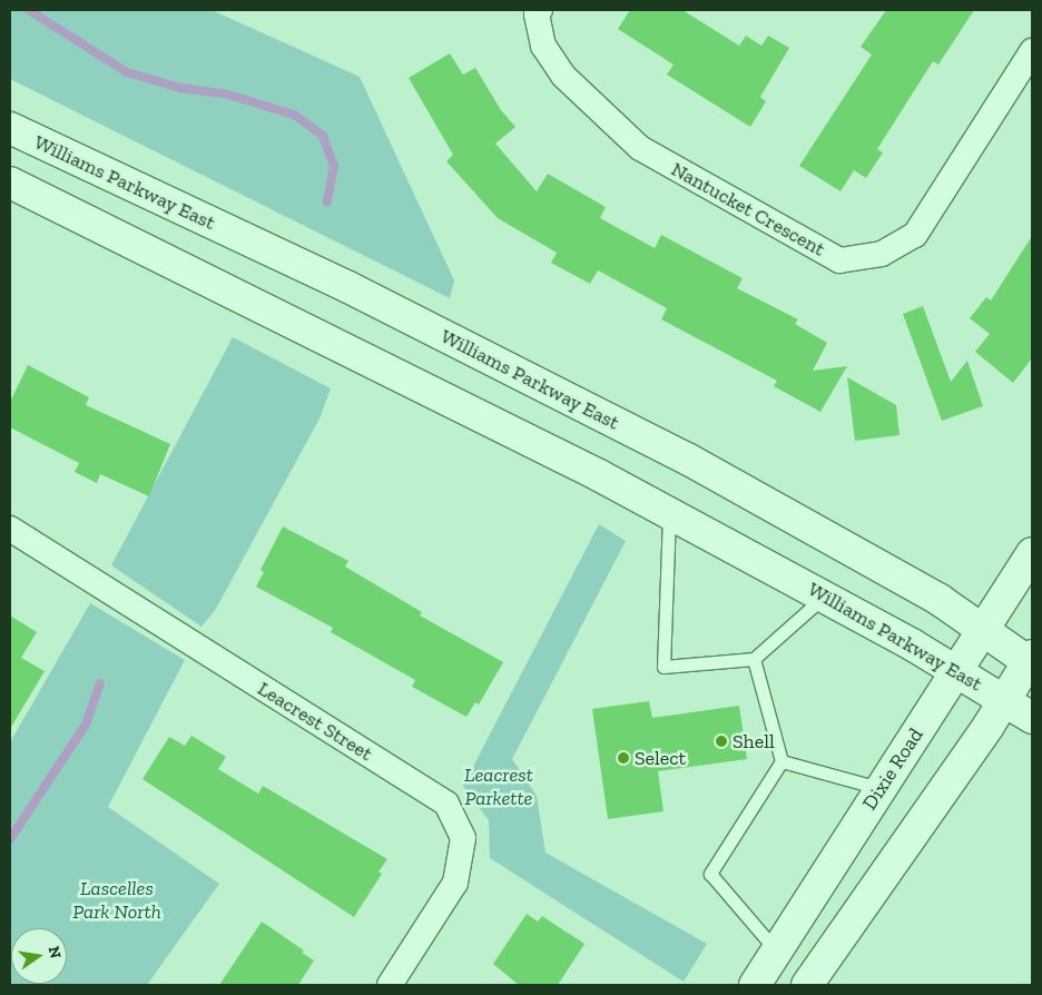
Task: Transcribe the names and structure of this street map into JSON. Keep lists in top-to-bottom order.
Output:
{
  "streets": {
    "main road": ["Williams Parkway East", "Dixie Road"],
    "street": ["Nantucket Crescent", "Leacrest Street"]
  },
  "crossings": [
    ["Williams Parkway East", "Dixie Road"]
  ],
  "parks": ["Leacrest Parkette", "Lascelles Park North"],
  "places": ["Shell", "Select"],
  "north": "right"
}
